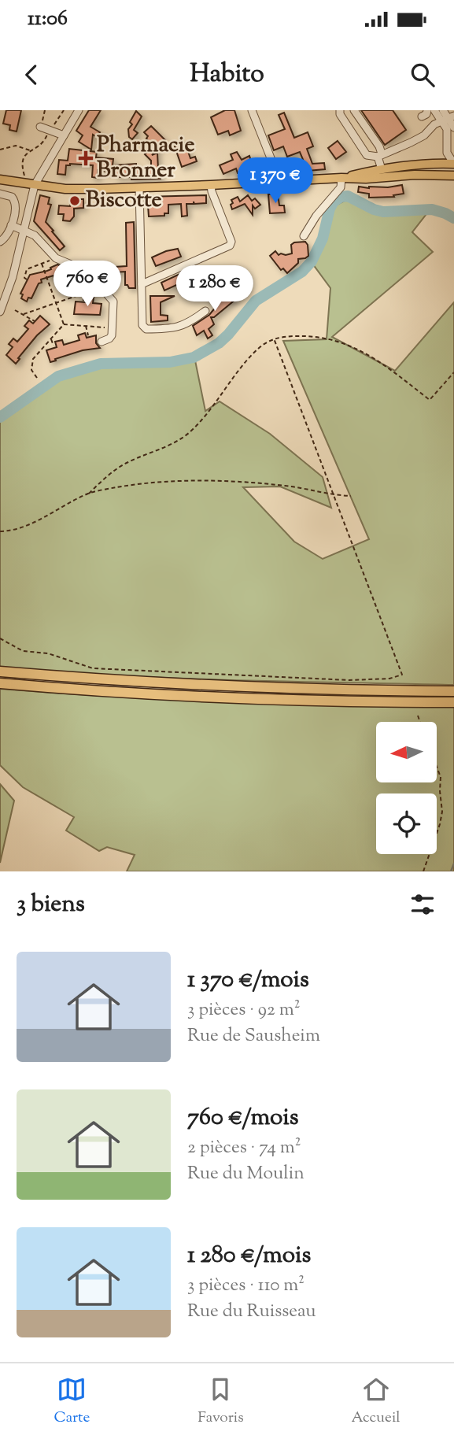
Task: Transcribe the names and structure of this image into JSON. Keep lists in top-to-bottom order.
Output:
{
  "places": {
    "health": ["Pharmacie Bronner"],
    "other": ["Biscotte"]
  },
  "north": "left",
  "page": {
    "status": "11:06",
    "header": "Habito",
    "price": ["1 370 €", "760 €", "1 280 €"],
    "heading": "3 biens",
    "list": [
      {
        "name": "1 370 €/mois",
        "note": "3 pièces · 92 m² · Rue de Sausheim"
      },
      {
        "name": "760 €/mois",
        "note": "2 pièces · 74 m² · Rue du Moulin"
      },
      {
        "name": "1 280 €/mois",
        "note": "3 pièces · 110 m² · Rue du Ruisseau"
      }
    ],
    "tabs": ["Carte", "Favoris", "Accueil"]
  }
}
